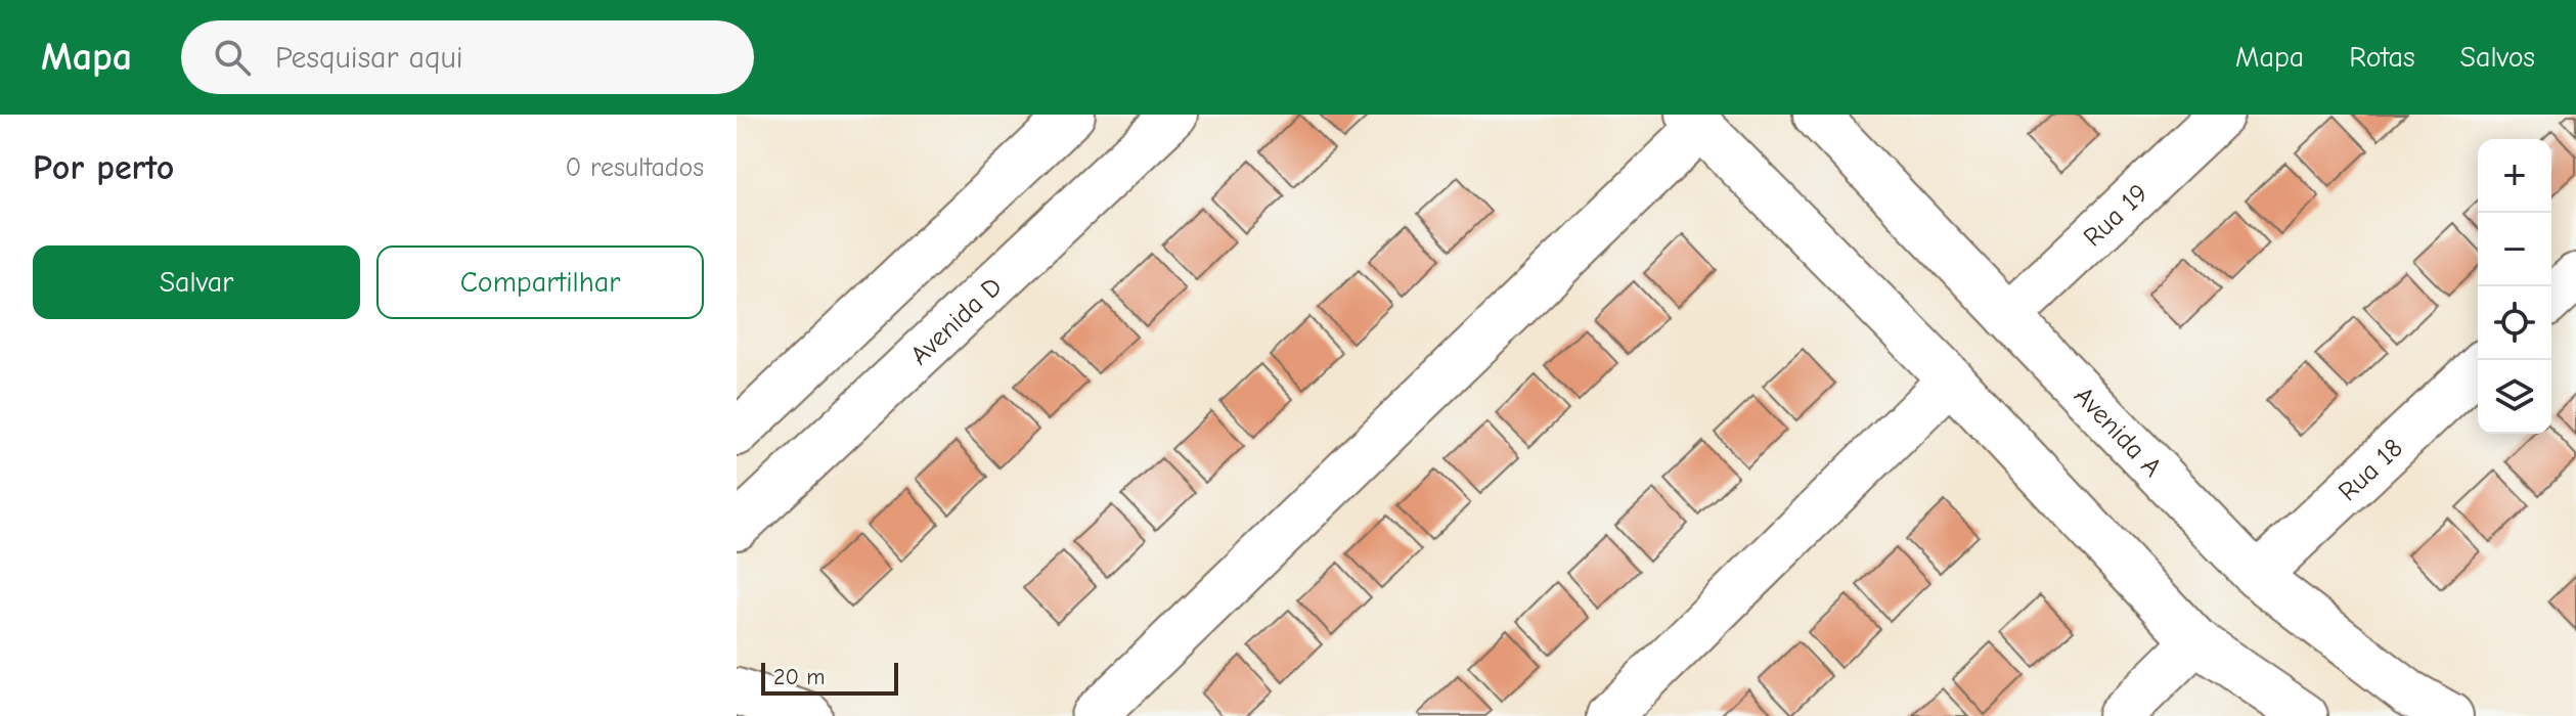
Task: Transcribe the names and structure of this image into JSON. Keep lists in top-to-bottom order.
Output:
{
  "streets": {
    "street": [
      "Rua 19",
      "Avenida D",
      "Avenida A",
      "Rua 18"
    ]
  },
  "crossings": [
    ["Rua 19", "Avenida A"],
    ["Avenida A", "Rua 18"]
  ],
  "scale_bar": "20 m",
  "page": {
    "header": "Mapa",
    "search": "Pesquisar aqui",
    "nav": ["Mapa", "Rotas", "Salvos"],
    "heading": ["Por perto", "0 resultados"],
    "map_buttons": ["+", "−"],
    "buttons": ["Salvar", "Compartilhar"],
    "scale": "20 m"
  }
}
